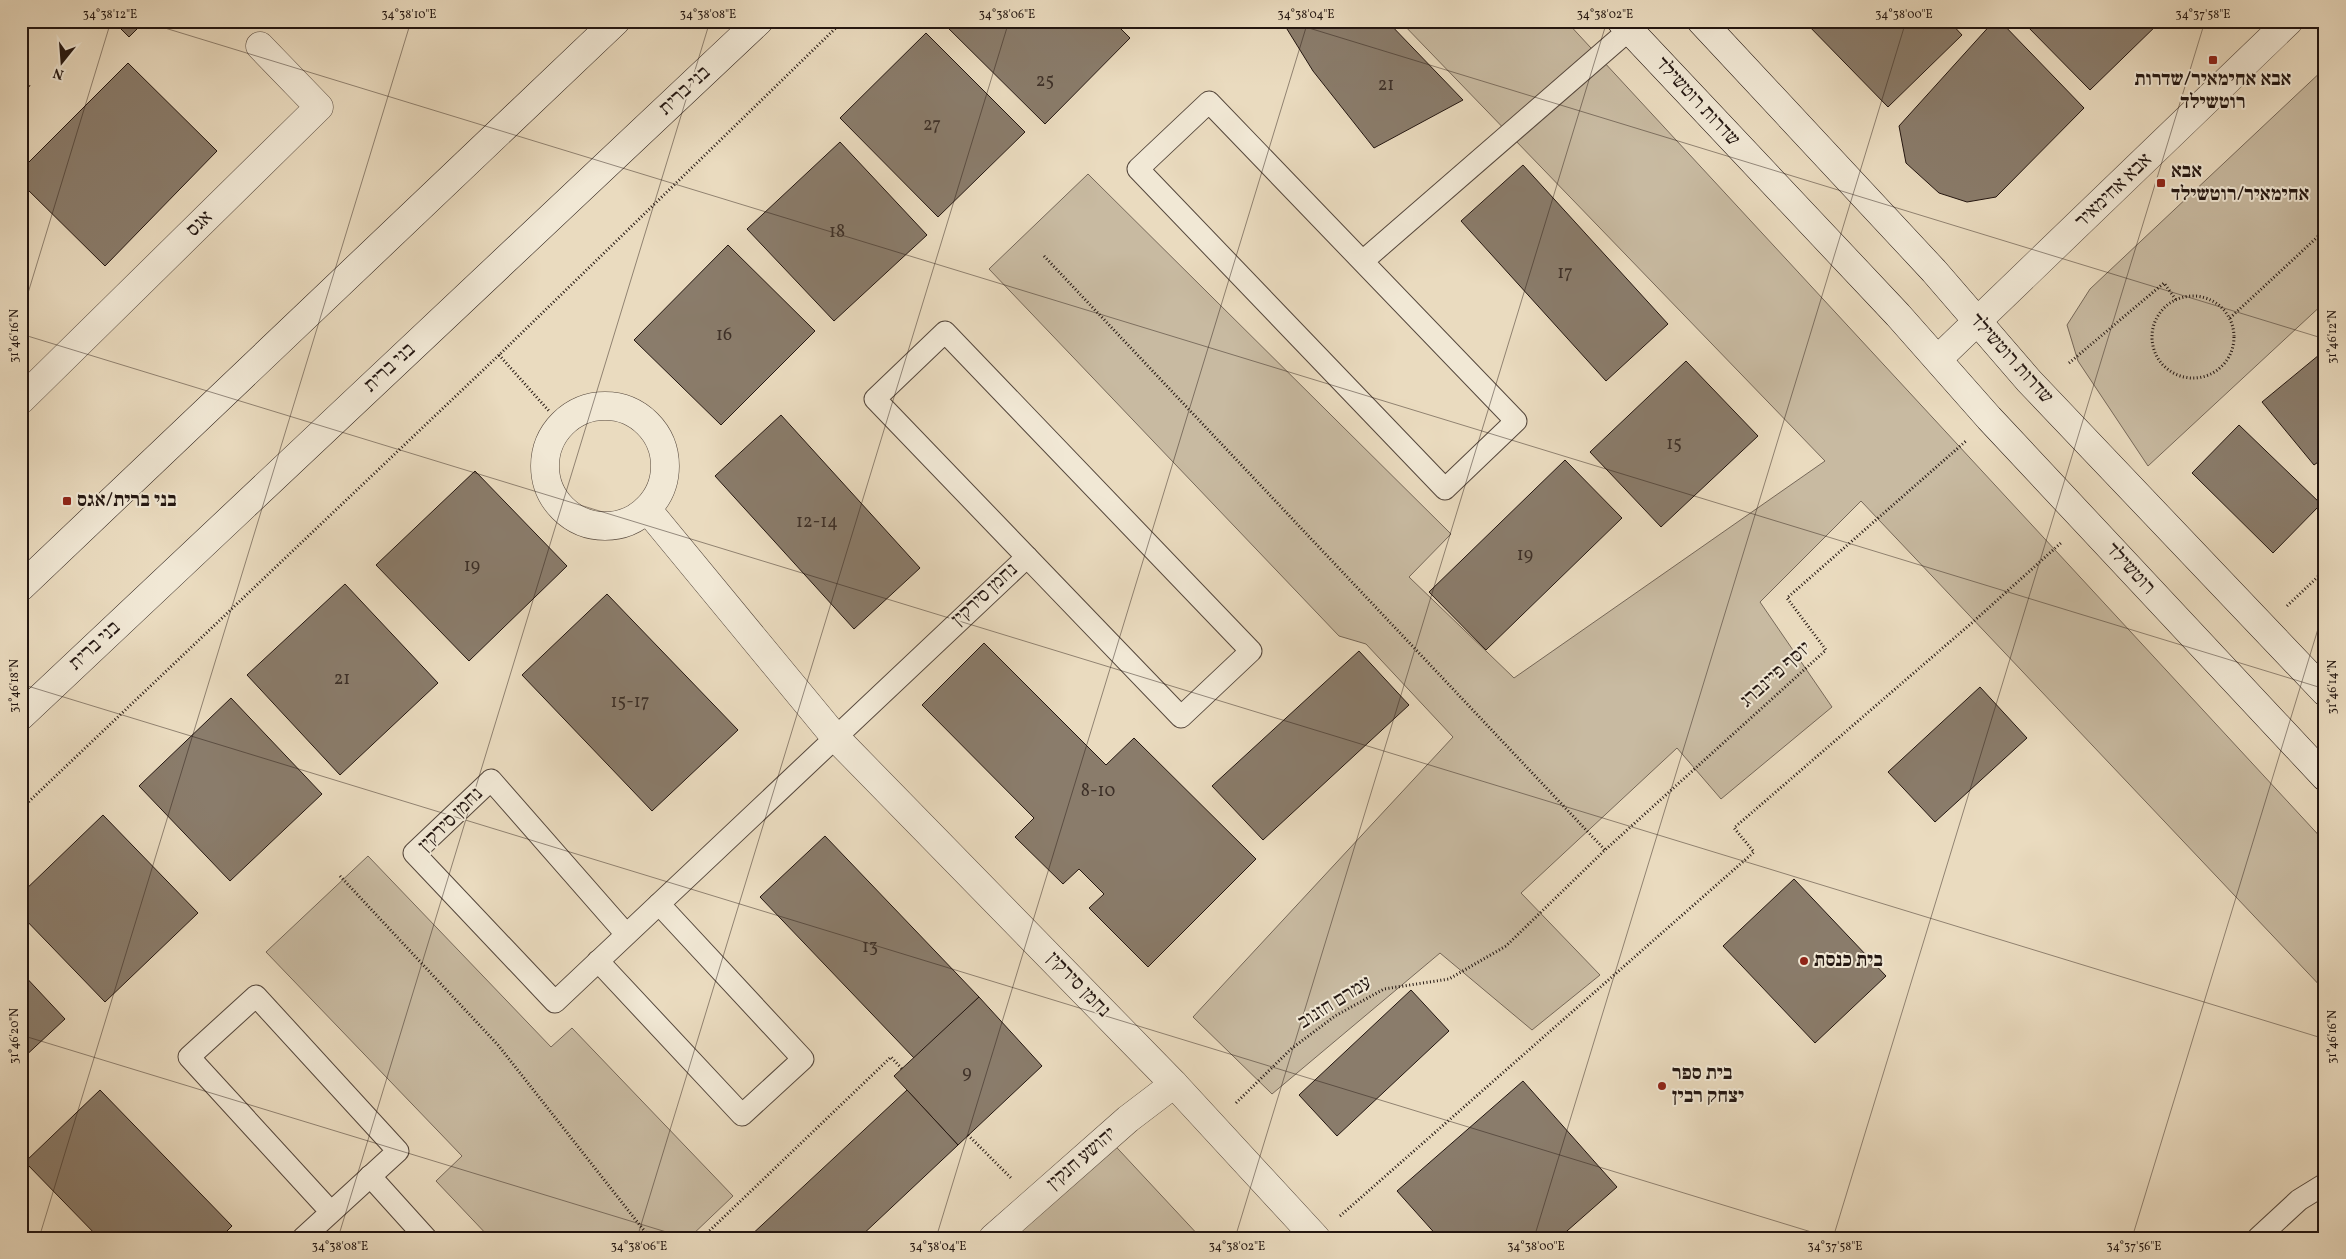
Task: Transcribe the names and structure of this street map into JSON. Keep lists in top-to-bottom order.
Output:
{
  "streets": {
    "street": [
      "בני ברית",
      "שדרות רוטשילד",
      "אבא אחימאיר",
      "אגס",
      "רוטשילד",
      "נחמן סירקין",
      "יהושע חנקין"
    ],
    "path": ["יוסף פיינברג", "עמרם חזנוב"]
  },
  "crossings": [
    ["שדרות רוטשילד", "אבא אחימאיר"],
    ["שדרות רוטשילד", "רוטשילד"],
    ["אבא אחימאיר", "רוטשילד"],
    ["נחמן סירקין", "יהושע חנקין"],
    ["יוסף פיינברג", "עמרם חזנוב"]
  ],
  "places": {
    "transit": ["אבא אחימאיר/שדרות רוטשילד", "אבא אחימאיר/רוטשילד", "בני ברית/אגס"],
    "other": ["בית כנסת", "בית ספר יצחק רבין"]
  },
  "house_numbers": [
    "25",
    "21",
    "27",
    "18",
    "17",
    "16",
    "15",
    "12-14",
    "19",
    "19",
    "21",
    "15-17",
    "8-10",
    "13",
    "9"
  ],
  "north": "bottom",
  "coordinates": [
    "34°38'12\"E",
    "34°38'10\"E",
    "34°38'08\"E",
    "34°38'06\"E",
    "34°38'04\"E",
    "34°38'02\"E",
    "34°38'00\"E",
    "34°37'58\"E",
    "31°46'16\"N",
    "31°46'12\"N",
    "31°46'18\"N",
    "31°46'14\"N",
    "31°46'20\"N",
    "34°37'56\"E"
  ]
}
